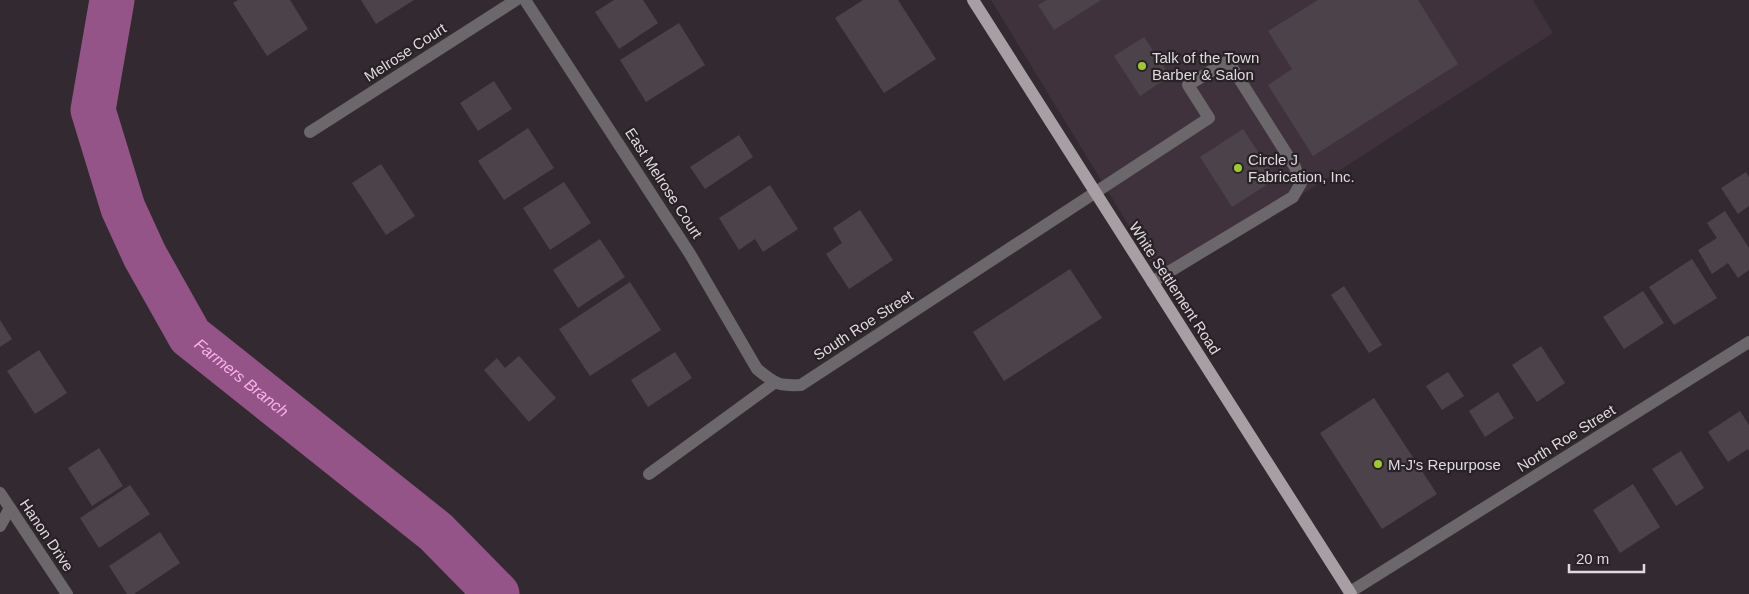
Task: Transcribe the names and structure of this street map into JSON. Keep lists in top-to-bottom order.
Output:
{
  "streets": {
    "main road": ["White Settlement Road"],
    "street": [
      "Melrose Court",
      "East Melrose Court",
      "South Roe Street",
      "North Roe Street",
      "Hanon Drive"
    ]
  },
  "crossings": [
    ["East Melrose Court", "South Roe Street"],
    ["White Settlement Road", "South Roe Street"],
    ["White Settlement Road", "North Roe Street"]
  ],
  "water": ["Farmers Branch"],
  "places": ["Talk of the Town Barber & Salon", "Circle J Fabrication, Inc.", "M-J's Repurpose"],
  "scale_bar": "20 m"
}
